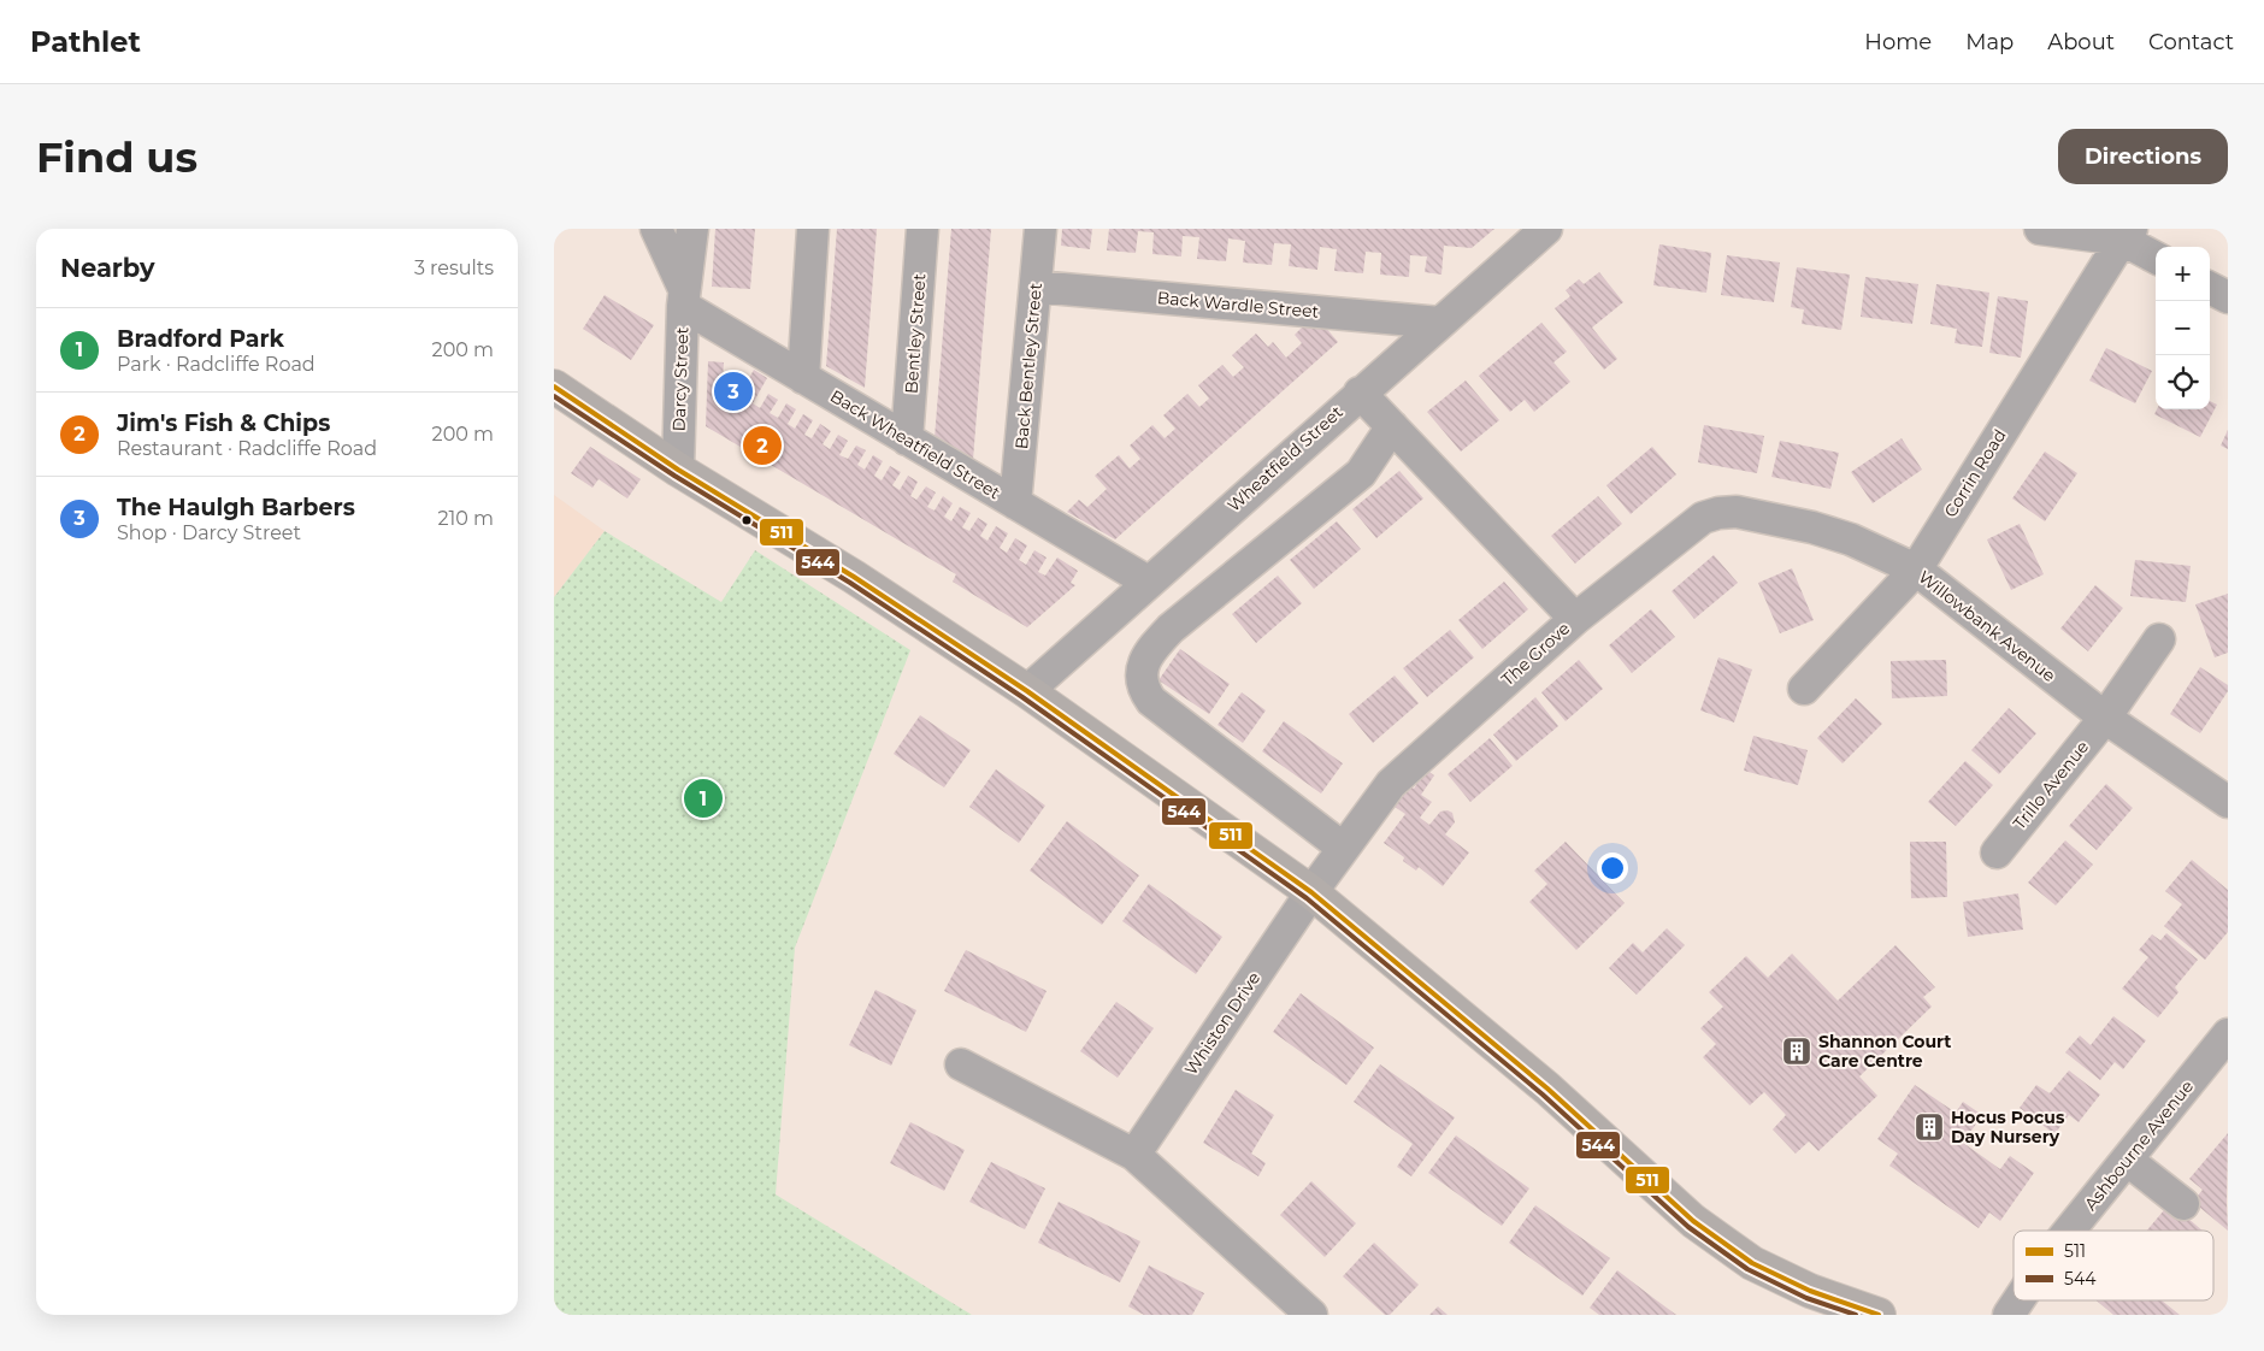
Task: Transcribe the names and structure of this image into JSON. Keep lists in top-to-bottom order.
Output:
{
  "streets": {
    "street": [
      "Back Wardle Street",
      "Bentley Street",
      "Back Bentley Street",
      "Darcy Street",
      "Back Wheatfield Street",
      "Wheatfield Street",
      "Corrin Road",
      "Willowbank Avenue",
      "The Grove",
      "Trillo Avenue",
      "Whiston Drive",
      "Ashbourne Avenue"
    ]
  },
  "crossings": [
    ["Back Wardle Street", "Back Bentley Street"],
    ["Back Wardle Street", "Wheatfield Street"],
    ["Bentley Street", "Back Wheatfield Street"],
    ["Back Bentley Street", "Back Wheatfield Street"],
    ["Darcy Street", "Back Wheatfield Street"],
    ["Back Wheatfield Street", "Wheatfield Street"],
    ["Wheatfield Street", "The Grove"],
    ["Corrin Road", "Willowbank Avenue"],
    ["Willowbank Avenue", "The Grove"],
    ["Willowbank Avenue", "Trillo Avenue"],
    ["The Grove", "Whiston Drive"]
  ],
  "places": {
    "building": ["Shannon Court Care Centre", "Hocus Pocus Day Nursery"]
  },
  "lines": ["transit line 511", "transit line 544"],
  "legend": ["511", "544"],
  "page": {
    "header": "Pathlet",
    "nav": [
      "Home",
      "Map",
      "About",
      "Contact"
    ],
    "buttons": "Directions",
    "title": "Find us",
    "heading": ["Nearby", "3 results"],
    "map_buttons": ["+", "−"],
    "list": [
      {
        "mark": "1",
        "name": "Bradford Park",
        "note": "Park · Radcliffe Road",
        "value": "200 m"
      },
      {
        "mark": "2",
        "name": "Jim's Fish & Chips",
        "note": "Restaurant · Radcliffe Road",
        "value": "200 m"
      },
      {
        "mark": "3",
        "name": "The Haulgh Barbers",
        "note": "Shop · Darcy Street",
        "value": "210 m"
      }
    ],
    "pins": ["3", "2", "1"]
  }
}
